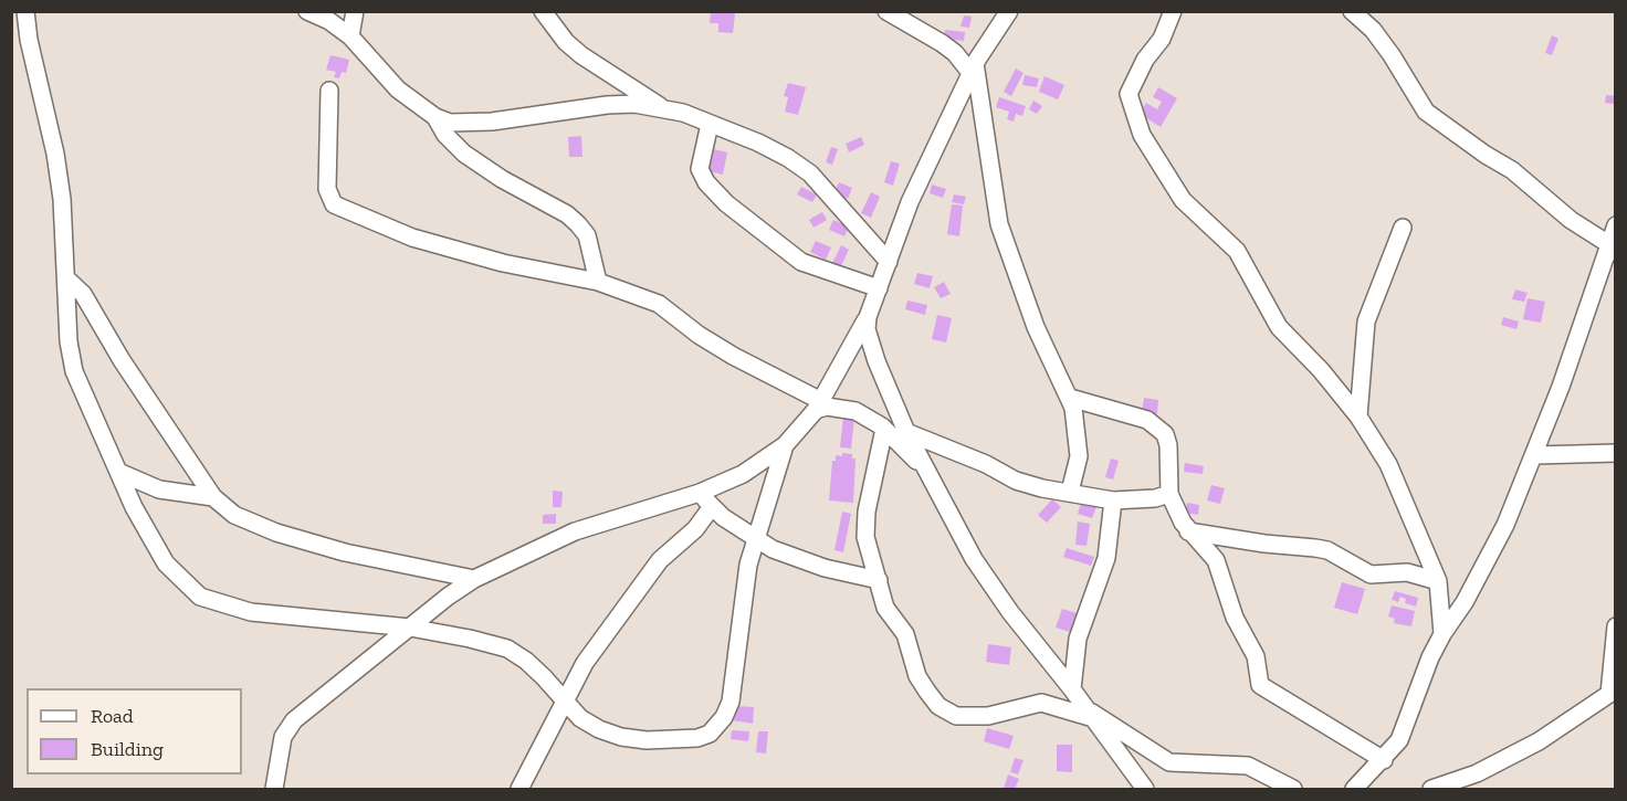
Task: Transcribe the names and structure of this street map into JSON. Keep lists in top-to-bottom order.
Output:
{
  "legend": ["Road", "Building"]
}
